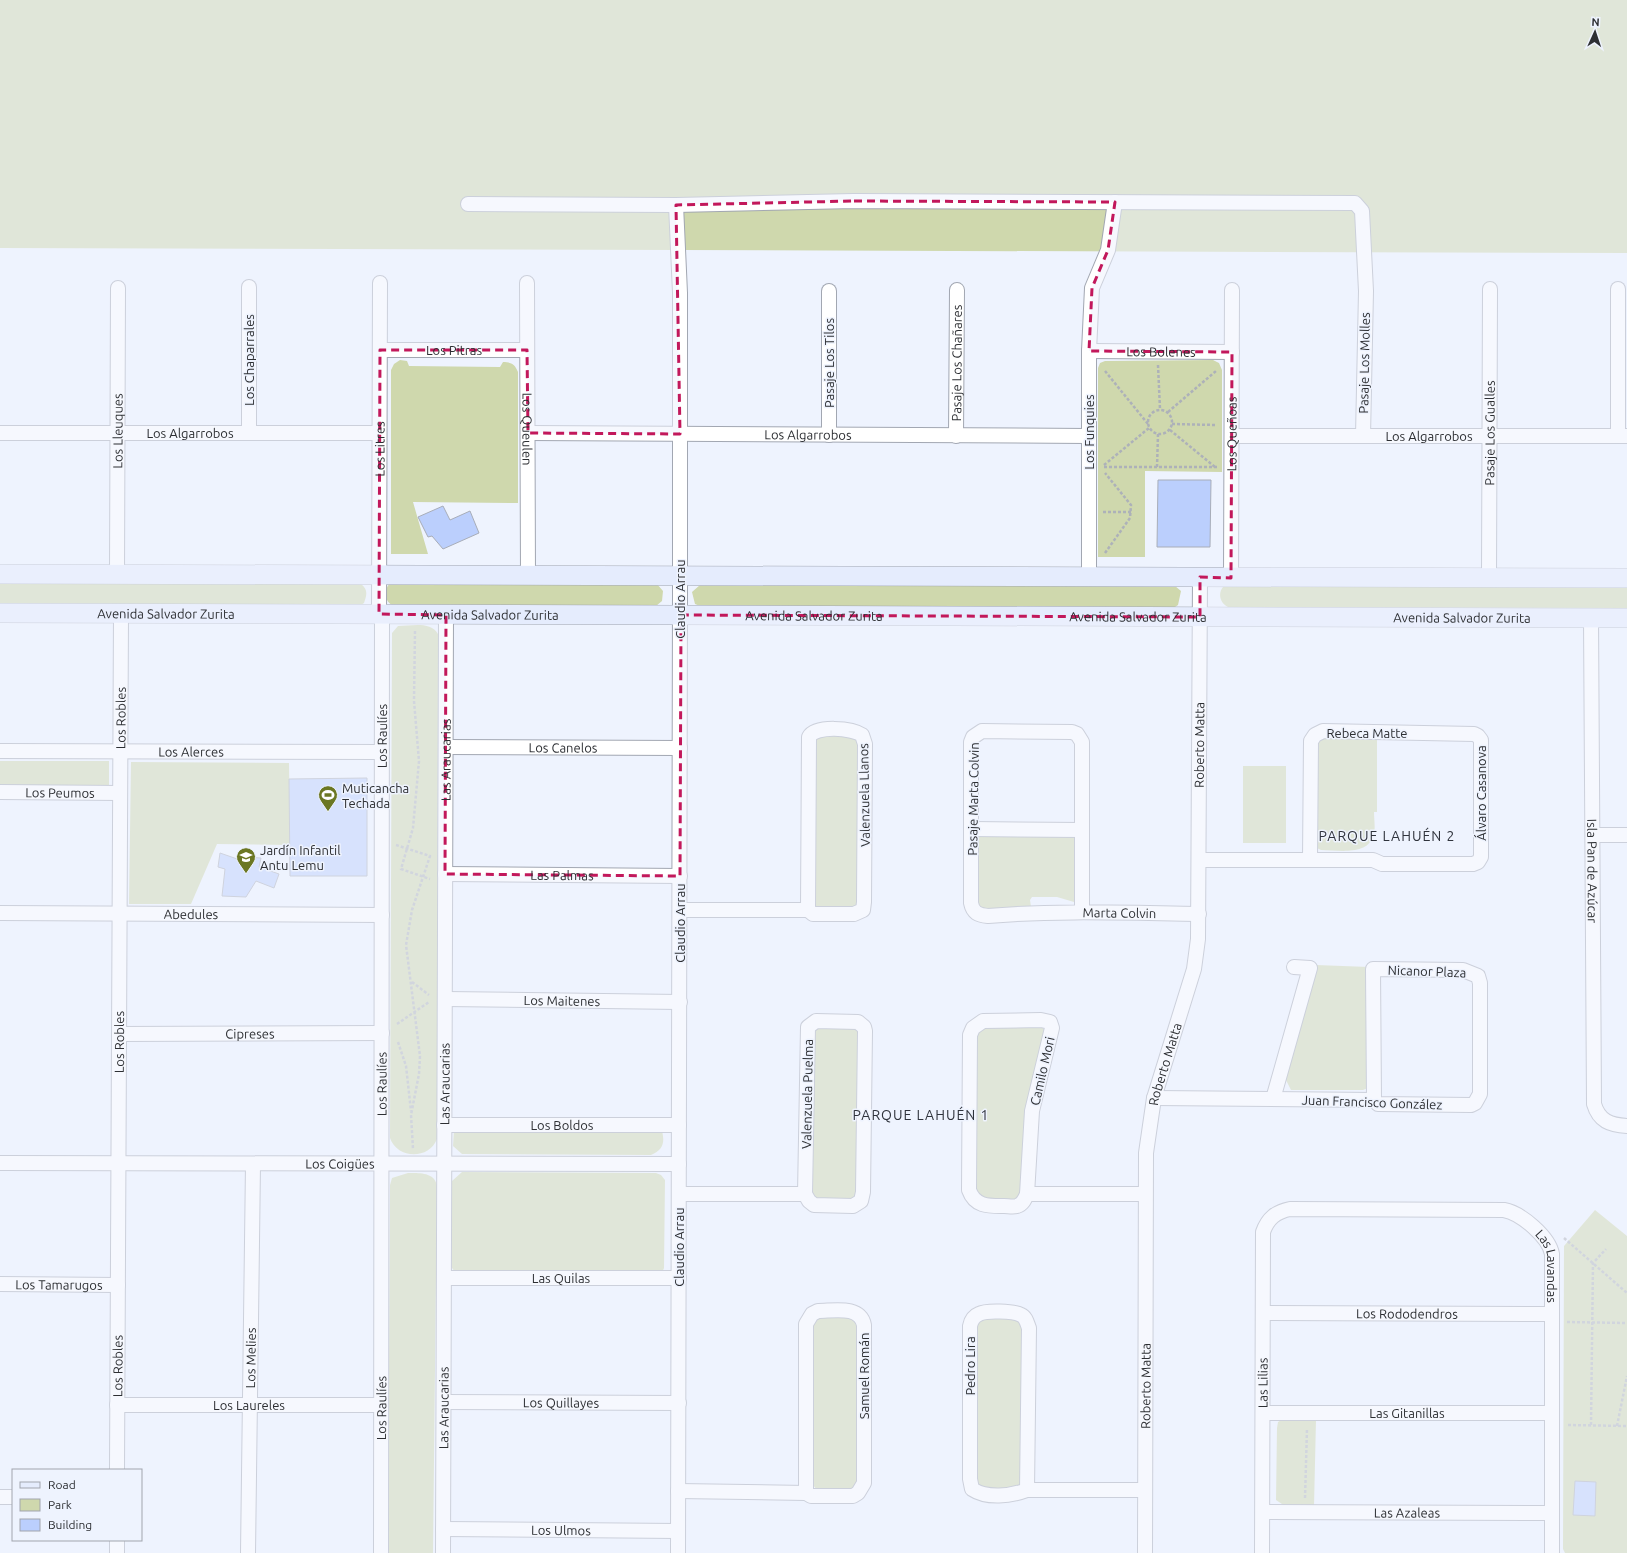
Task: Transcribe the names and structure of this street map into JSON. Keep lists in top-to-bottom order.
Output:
{
  "streets": {
    "main road": ["Avenida Salvador Zurita"],
    "street": [
      "Los Pitras",
      "Los Bolenes",
      "Los Chaparrales",
      "Pasaje Los Tilos",
      "Pasaje Los Chañares",
      "Pasaje Los Molles",
      "Los Queulen",
      "Los Lleuques",
      "Los Funquies",
      "Los Algarrobos",
      "Pasaje Los Gualles",
      "Los Queñoas",
      "Los Litres",
      "Claudio Arrau",
      "Los Robles",
      "Rebeca Matte",
      "Los Raulíes",
      "Roberto Matta",
      "Los Canelos",
      "Los Alerces",
      "Las Araucarias",
      "Los Peumos",
      "Álvaro Casanova",
      "Valenzuela Llanos",
      "Pasaje Marta Colvin",
      "Isla Pan de Azúcar",
      "Las Palmas",
      "Marta Colvin",
      "Abedules",
      "Nicanor Plaza",
      "Los Maitenes",
      "Cipreses",
      "Camilo Mori",
      "Valenzuela Puelma",
      "Juan Francisco González",
      "Los Boldos",
      "Los Coigües",
      "Las Lavandas",
      "Las Quilas",
      "Los Tamarugos",
      "Los Rododendros",
      "Los Melies",
      "Pedro Lira",
      "Samuel Román",
      "Las Lilias",
      "Los Quillayes",
      "Los Laureles",
      "Las Gitanillas",
      "Las Azaleas",
      "Los Ulmos"
    ]
  },
  "crossings": [
    ["Los Pitras", "Los Queulen"],
    ["Los Pitras", "Los Litres"],
    ["Los Bolenes", "Los Funquies"],
    ["Los Bolenes", "Los Queñoas"],
    ["Los Chaparrales", "Los Algarrobos"],
    ["Pasaje Los Tilos", "Los Algarrobos"],
    ["Pasaje Los Chañares", "Los Algarrobos"],
    ["Pasaje Los Molles", "Los Funquies"],
    ["Pasaje Los Molles", "Los Algarrobos"],
    ["Pasaje Los Molles", "Claudio Arrau"],
    ["Los Queulen", "Los Algarrobos"],
    ["Los Lleuques", "Los Algarrobos"],
    ["Los Funquies", "Los Algarrobos"],
    ["Los Algarrobos", "Pasaje Los Gualles"],
    ["Los Algarrobos", "Los Queñoas"],
    ["Los Algarrobos", "Los Litres"],
    ["Los Algarrobos", "Claudio Arrau"],
    ["Los Litres", "Avenida Salvador Zurita"],
    ["Los Litres", "Los Raulíes"],
    ["Claudio Arrau", "Avenida Salvador Zurita"],
    ["Claudio Arrau", "Los Canelos"],
    ["Claudio Arrau", "Valenzuela Llanos"],
    ["Claudio Arrau", "Las Palmas"],
    ["Claudio Arrau", "Los Maitenes"],
    ["Claudio Arrau", "Los Boldos"],
    ["Claudio Arrau", "Los Coigües"],
    ["Claudio Arrau", "Las Quilas"],
    ["Claudio Arrau", "Samuel Román"],
    ["Claudio Arrau", "Los Quillayes"],
    ["Claudio Arrau", "Los Ulmos"],
    ["Avenida Salvador Zurita", "Los Robles"],
    ["Avenida Salvador Zurita", "Los Raulíes"],
    ["Avenida Salvador Zurita", "Roberto Matta"],
    ["Avenida Salvador Zurita", "Las Araucarias"],
    ["Avenida Salvador Zurita", "Isla Pan de Azúcar"],
    ["Los Robles", "Los Alerces"],
    ["Los Robles", "Los Peumos"],
    ["Los Robles", "Abedules"],
    ["Los Robles", "Cipreses"],
    ["Los Robles", "Los Coigües"],
    ["Los Robles", "Los Tamarugos"],
    ["Los Robles", "Los Laureles"],
    ["Rebeca Matte", "Álvaro Casanova"],
    ["Los Raulíes", "Los Alerces"],
    ["Los Raulíes", "Abedules"],
    ["Los Raulíes", "Cipreses"],
    ["Los Raulíes", "Los Coigües"],
    ["Los Raulíes", "Los Laureles"],
    ["Roberto Matta", "Marta Colvin"],
    ["Roberto Matta", "Juan Francisco González"],
    ["Roberto Matta", "Pedro Lira"],
    ["Los Canelos", "Las Araucarias"],
    ["Las Araucarias", "Las Palmas"],
    ["Las Araucarias", "Los Maitenes"],
    ["Las Araucarias", "Los Boldos"],
    ["Las Araucarias", "Los Coigües"],
    ["Las Araucarias", "Las Quilas"],
    ["Las Araucarias", "Los Quillayes"],
    ["Las Araucarias", "Los Ulmos"],
    ["Pasaje Marta Colvin", "Marta Colvin"],
    ["Nicanor Plaza", "Juan Francisco González"],
    ["Los Coigües", "Los Melies"],
    ["Las Lavandas", "Los Rododendros"],
    ["Las Lavandas", "Las Lilias"],
    ["Las Lavandas", "Las Gitanillas"],
    ["Las Lavandas", "Las Azaleas"],
    ["Los Rododendros", "Las Lilias"],
    ["Los Melies", "Los Laureles"],
    ["Las Lilias", "Las Gitanillas"],
    ["Las Lilias", "Las Azaleas"]
  ],
  "districts": ["PARQUE LAHUÉN 2", "PARQUE LAHUÉN 1"],
  "places": {
    "sports": ["Muticancha Techada"],
    "school or university": ["Jardín Infantil Antu Lemu"]
  },
  "legend": ["Road", "Park", "Building"],
  "north": "top"
}
